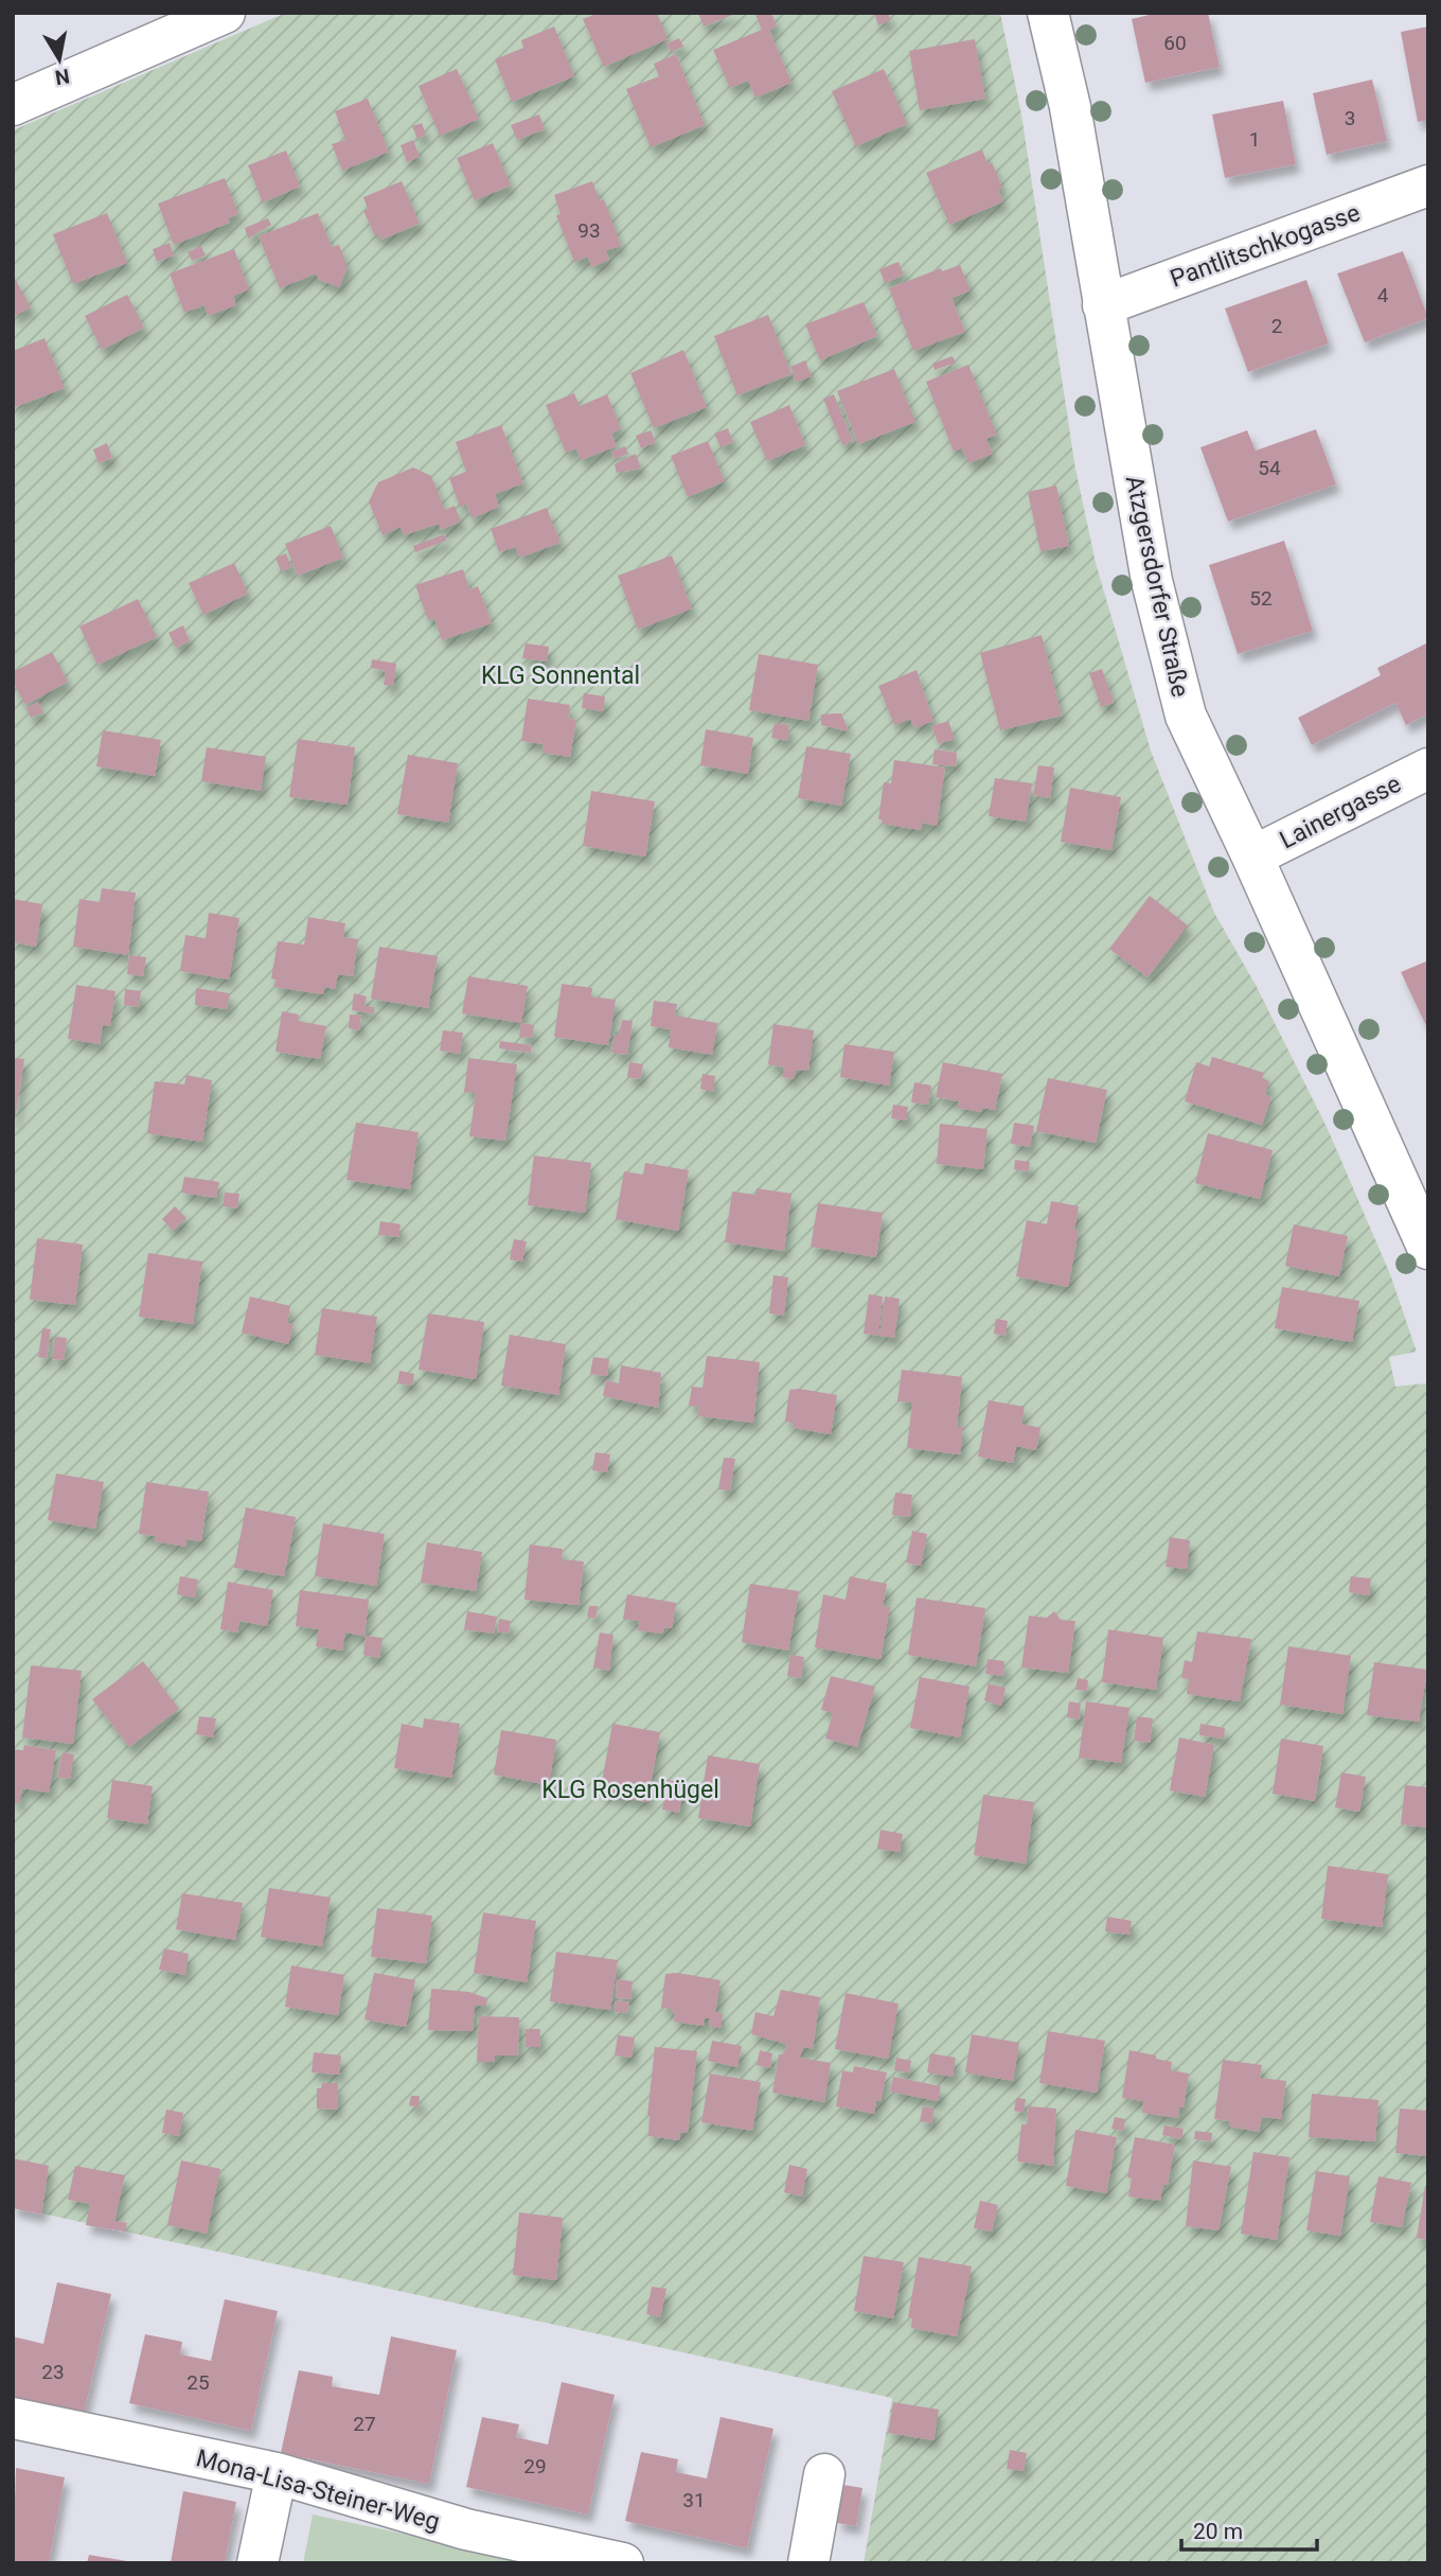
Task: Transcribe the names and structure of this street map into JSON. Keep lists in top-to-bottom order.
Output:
{
  "streets": {
    "street": [
      "Pantlitschkogasse",
      "Atzgersdorfer Straße",
      "Lainergasse",
      "Mona-Lisa-Steiner-Weg"
    ]
  },
  "crossings": [
    ["Pantlitschkogasse", "Atzgersdorfer Straße"],
    ["Atzgersdorfer Straße", "Lainergasse"]
  ],
  "parks": ["KLG Sonnental", "KLG Rosenhügel"],
  "house_numbers": [
    "60",
    "3",
    "1",
    "93",
    "4",
    "2",
    "54",
    "52",
    "23",
    "25",
    "27",
    "29",
    "31"
  ],
  "scale_bar": "20 m",
  "north": "bottom"
}
